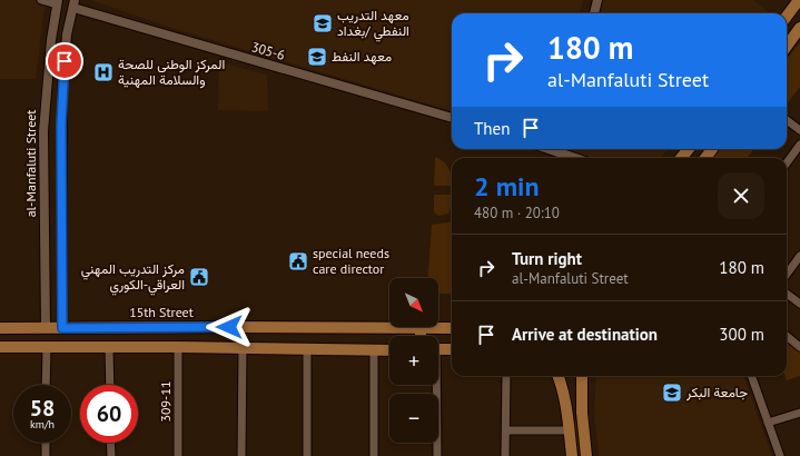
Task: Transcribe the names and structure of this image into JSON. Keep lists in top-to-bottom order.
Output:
{
  "streets": {
    "main road": ["15th Street"],
    "street": ["305-6", "al-Manfaluti Street", "309-11"]
  },
  "crossings": [
    ["al-Manfaluti Street", "15th Street"]
  ],
  "places": {
    "school or university": ["معهد التدريب النفطي /بغداد", "معهد النفط", "جامعة البكر"],
    "hospital": ["المركز الوطني للصحة والسلامة المهنية"],
    "public building": ["special needs care director", "مركز التدريب المهني العراقي-الكوري"]
  },
  "north": "bottom right",
  "page": {
    "turn": ["180 m", "al-Manfaluti Street"],
    "then": "Then",
    "heading": ["2 min", "480 m · 20:10"],
    "list": [
      {
        "name": "Turn right",
        "note": "al-Manfaluti Street",
        "value": "180 m"
      },
      {
        "name": "Arrive at destination",
        "value": "300 m"
      }
    ],
    "map_buttons": ["+", "−"],
    "speed": "58 km/h",
    "limit": "60"
  }
}
